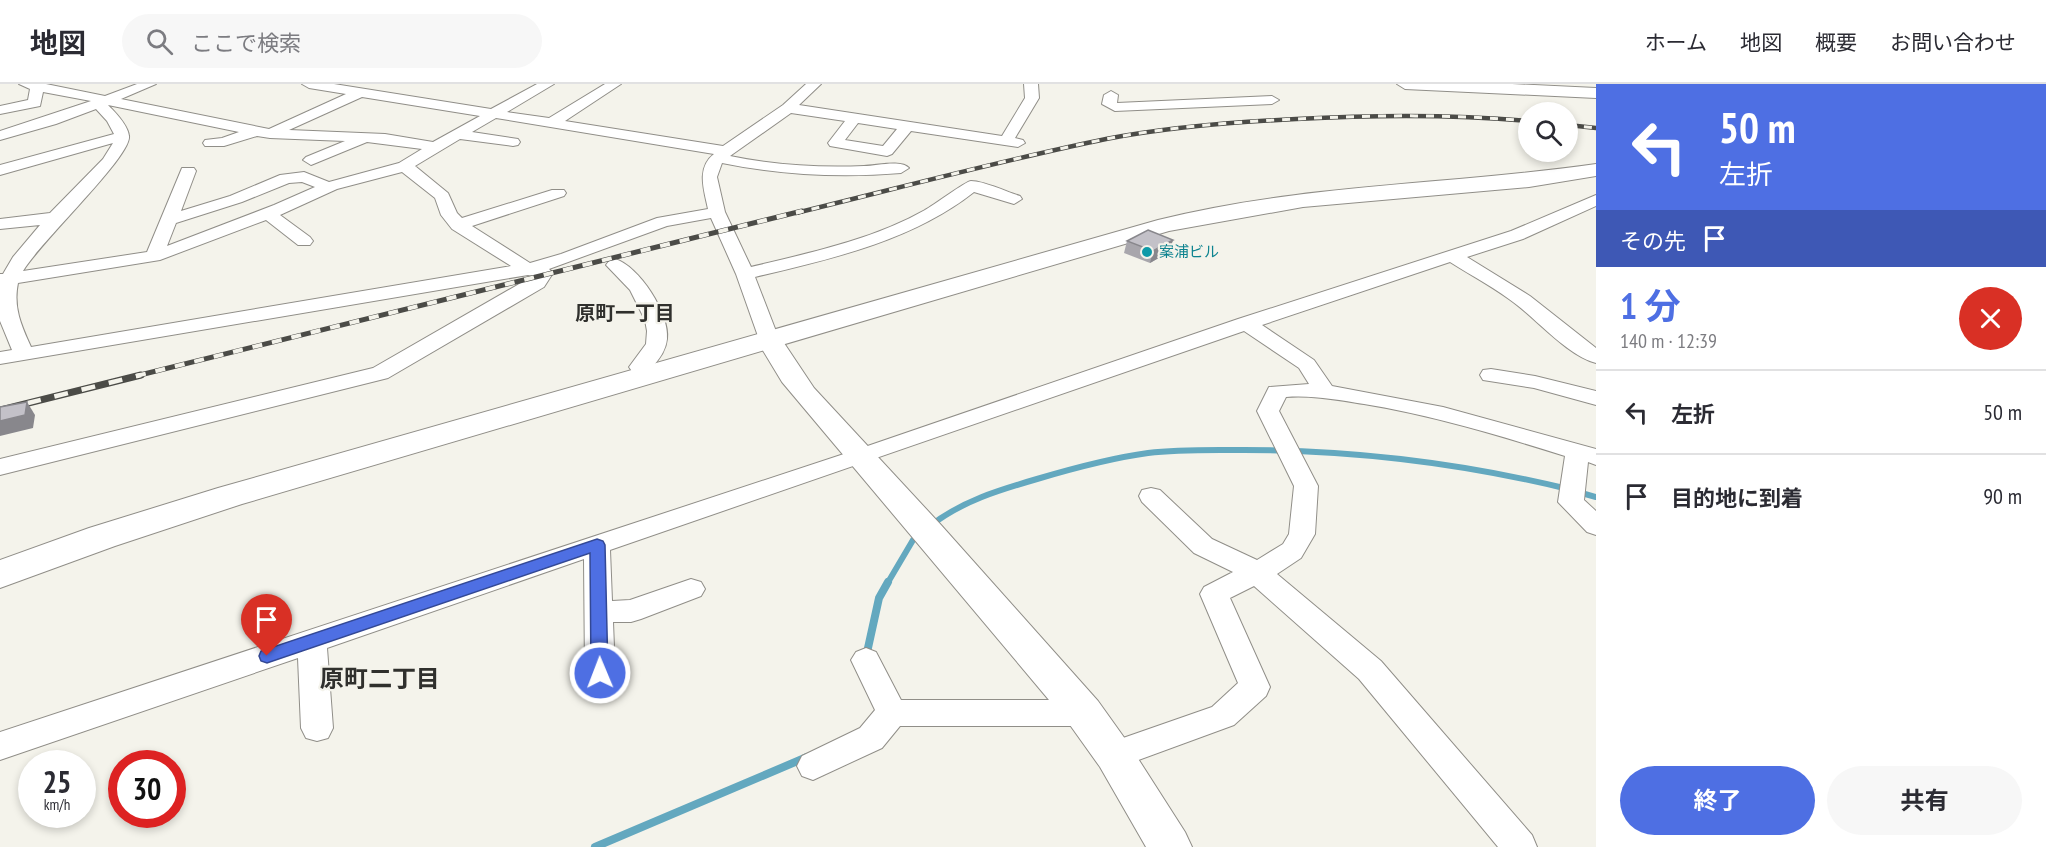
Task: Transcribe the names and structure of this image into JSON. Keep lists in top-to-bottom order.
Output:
{
  "districts": ["原町一丁目", "原町二丁目"],
  "places": ["案浦ビル"],
  "page": {
    "header": "地図",
    "search": "ここで検索",
    "nav": [
      "ホーム",
      "地図",
      "概要",
      "お問い合わせ"
    ],
    "turn": ["50 m", "左折"],
    "then": "その先",
    "heading": ["1 分", "140 m · 12:39"],
    "list": [
      {
        "name": "左折",
        "value": "50 m"
      },
      {
        "name": "目的地に到着",
        "value": "90 m"
      }
    ],
    "speed": "25 km/h",
    "limit": "30",
    "buttons": ["終了", "共有"]
  }
}
